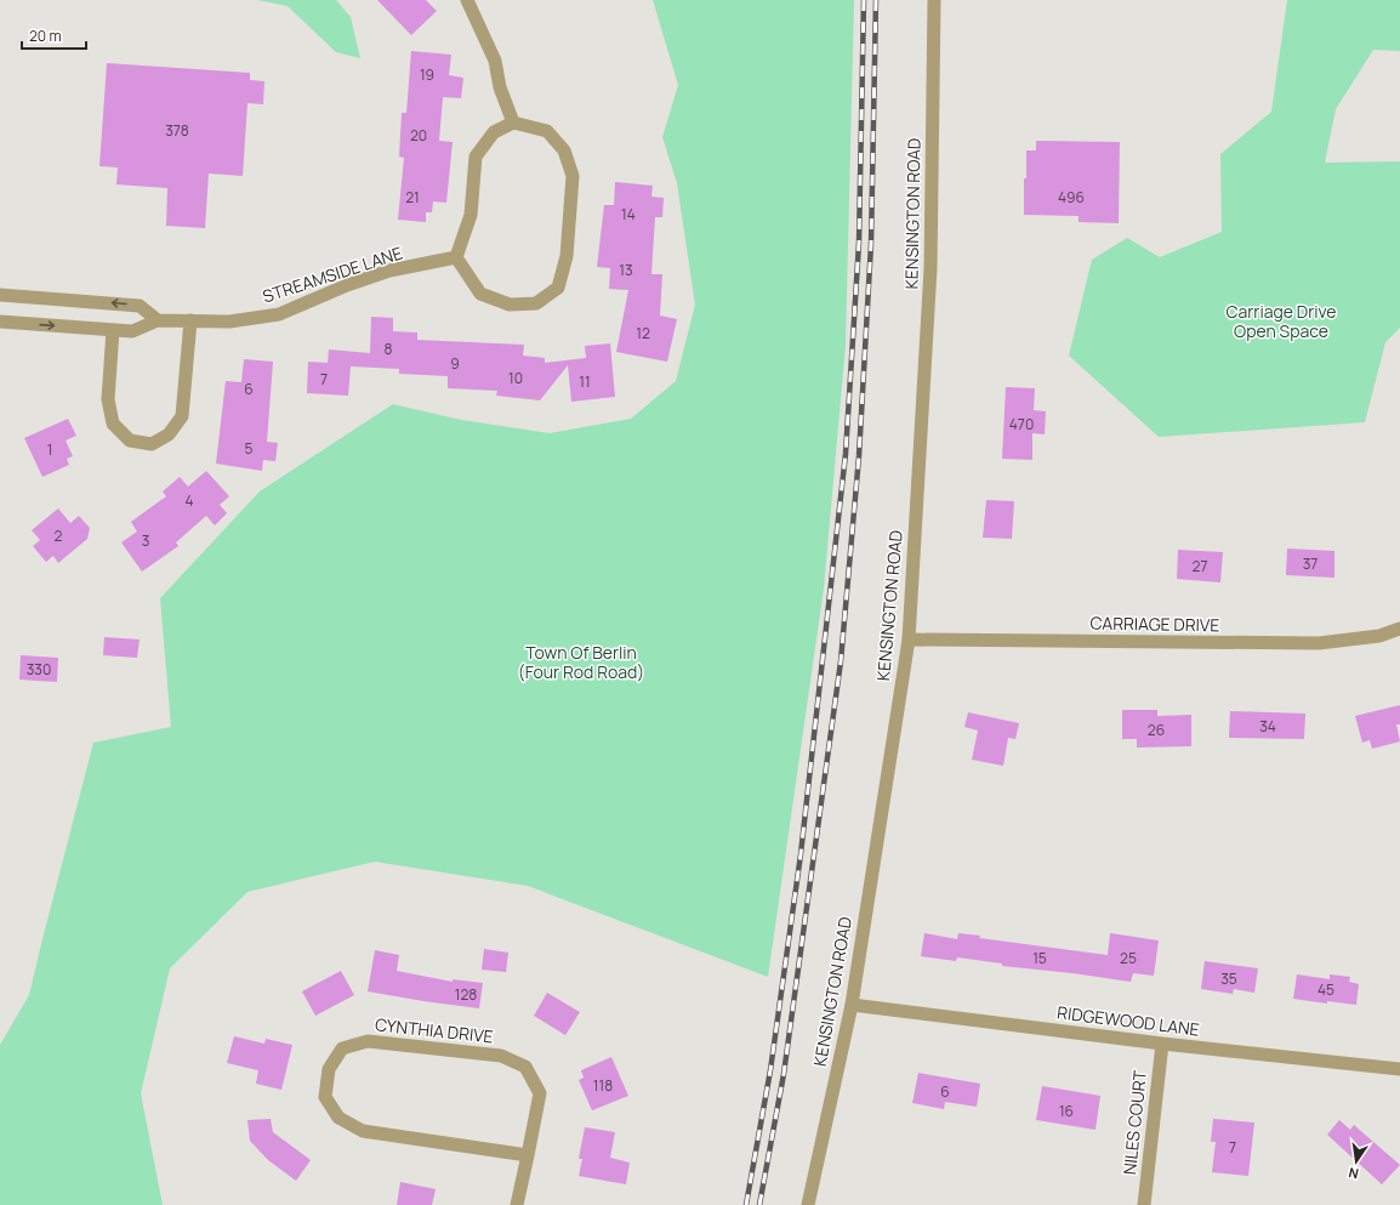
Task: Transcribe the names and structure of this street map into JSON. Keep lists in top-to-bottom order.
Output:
{
  "streets": {
    "street": [
      "KENSINGTON ROAD",
      "STREAMSIDE LANE",
      "CARRIAGE DRIVE",
      "RIDGEWOOD LANE",
      "CYNTHIA DRIVE",
      "NILES COURT"
    ]
  },
  "crossings": [
    ["KENSINGTON ROAD", "CARRIAGE DRIVE"],
    ["KENSINGTON ROAD", "RIDGEWOOD LANE"],
    ["RIDGEWOOD LANE", "NILES COURT"]
  ],
  "parks": ["Carriage Drive Open Space", "Town Of Berlin (Four Rod Road)"],
  "house_numbers": [
    "19",
    "378",
    "20",
    "21",
    "496",
    "14",
    "13",
    "12",
    "8",
    "9",
    "10",
    "7",
    "11",
    "6",
    "470",
    "5",
    "1",
    "4",
    "2",
    "3",
    "37",
    "27",
    "330",
    "34",
    "26",
    "15",
    "25",
    "35",
    "45",
    "128",
    "118",
    "6",
    "16",
    "7"
  ],
  "scale_bar": "20 m",
  "north": "bottom"
}
